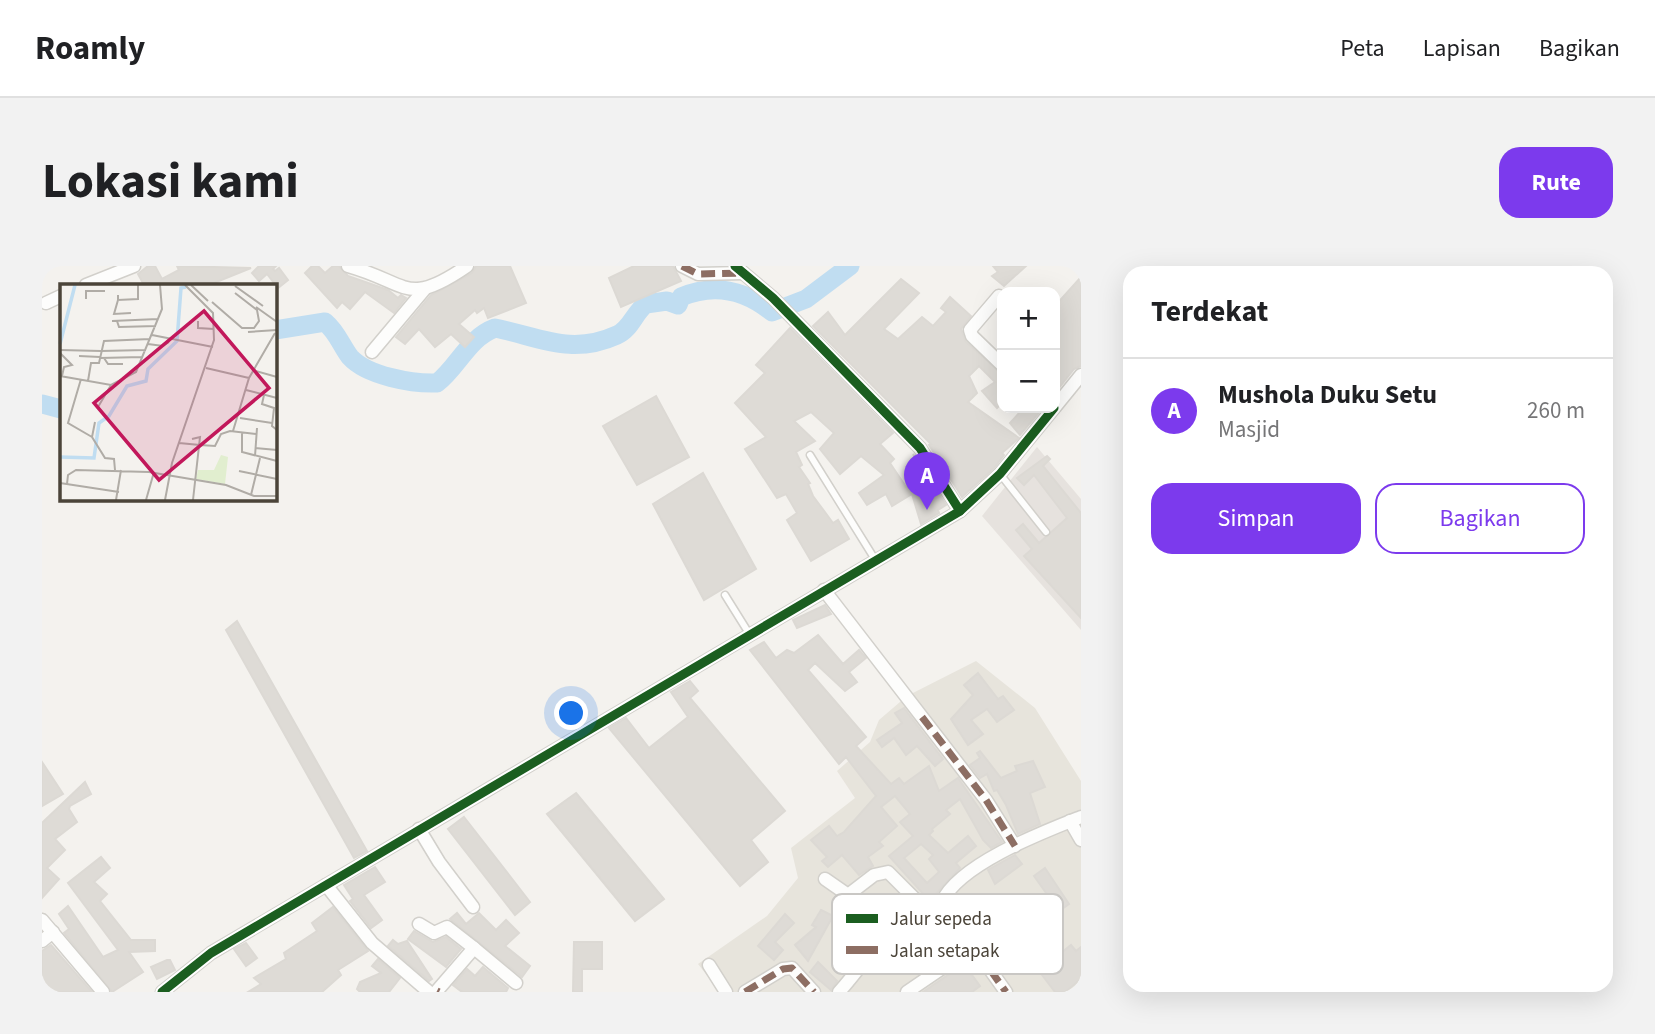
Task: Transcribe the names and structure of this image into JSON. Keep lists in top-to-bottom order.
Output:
{
  "legend": ["Jalur sepeda", "Jalan setapak"],
  "page": {
    "header": "Roamly",
    "nav": ["Peta", "Lapisan", "Bagikan"],
    "title": "Lokasi kami",
    "buttons": [
      "Rute",
      ["Simpan", "Bagikan"]
    ],
    "heading": "Terdekat",
    "map_buttons": ["+", "−"],
    "list": [
      {
        "mark": "A",
        "name": "Mushola Duku Setu",
        "note": "Masjid",
        "value": "260 m"
      }
    ],
    "pins": "A"
  }
}
